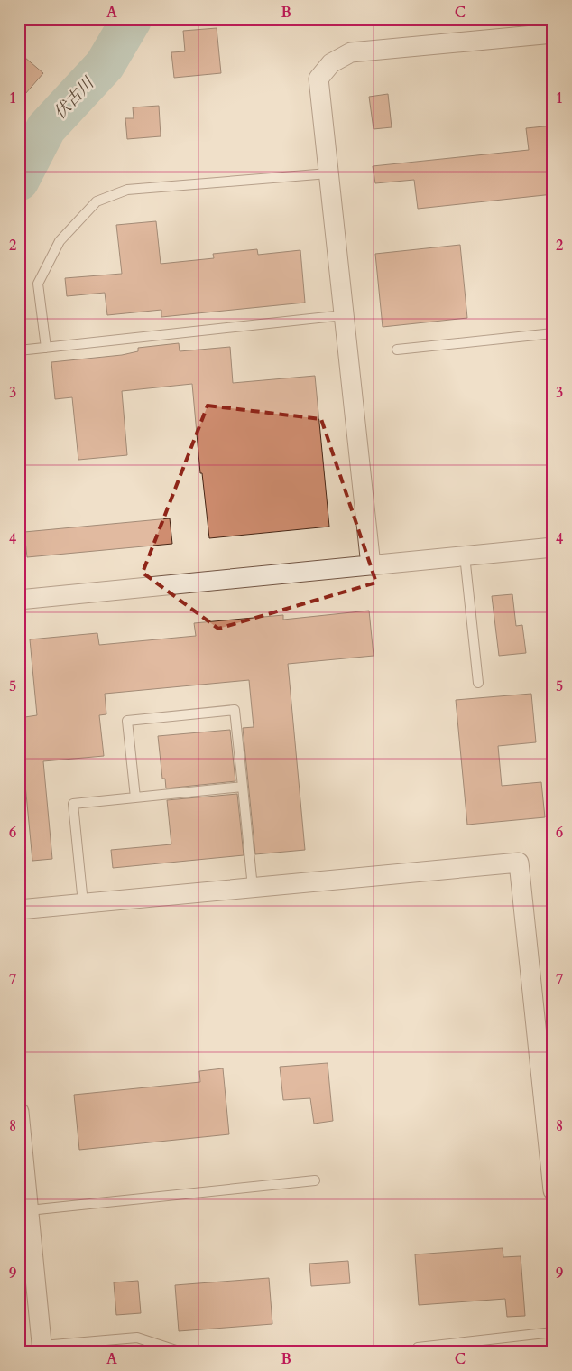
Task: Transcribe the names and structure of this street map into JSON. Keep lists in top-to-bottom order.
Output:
{
  "water": ["伏古川"],
  "grid": {
    "columns": ["A", "B", "C"],
    "rows": [
      "1",
      "2",
      "3",
      "4",
      "5",
      "6",
      "7",
      "8",
      "9"
    ]
  }
}
